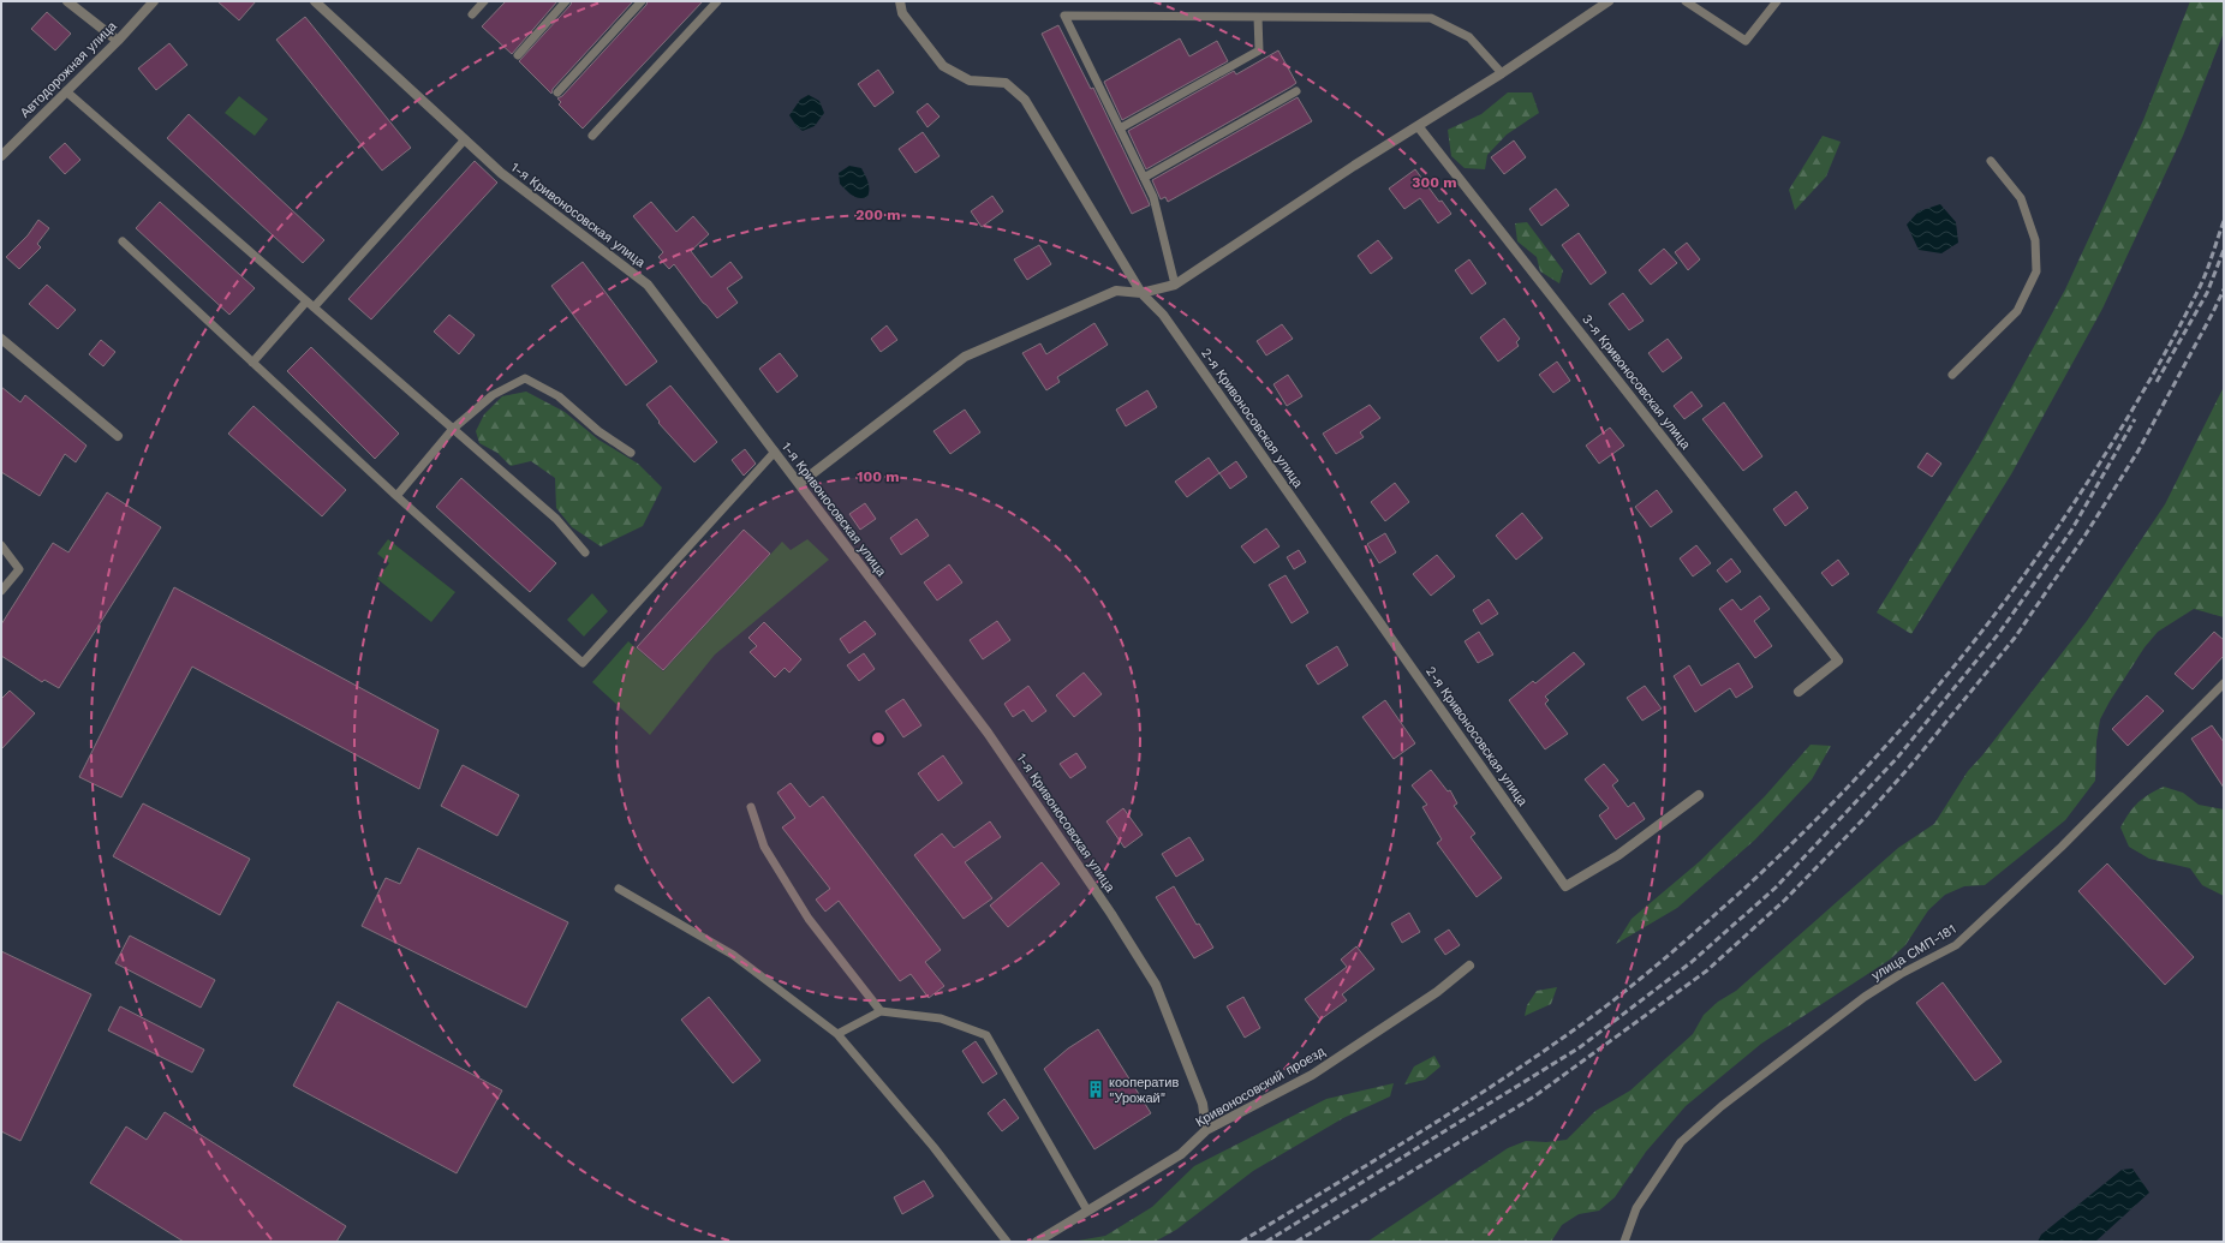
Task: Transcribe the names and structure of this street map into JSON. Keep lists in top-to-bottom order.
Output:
{
  "streets": {
    "street": [
      "Автодорожная улица",
      "1-я Кривоносовская улица",
      "3-я Кривоносовская улица",
      "2-я Кривоносовская улица",
      "Кривоносовский проезд"
    ],
    "lane": ["улица СМП-181"]
  },
  "crossings": [
    ["1-я Кривоносовская улица", "Кривоносовский проезд"]
  ],
  "places": {
    "building": ["кооператив \"Урожай\""]
  },
  "rings": ["300 m", "200 m", "100 m"]
}
